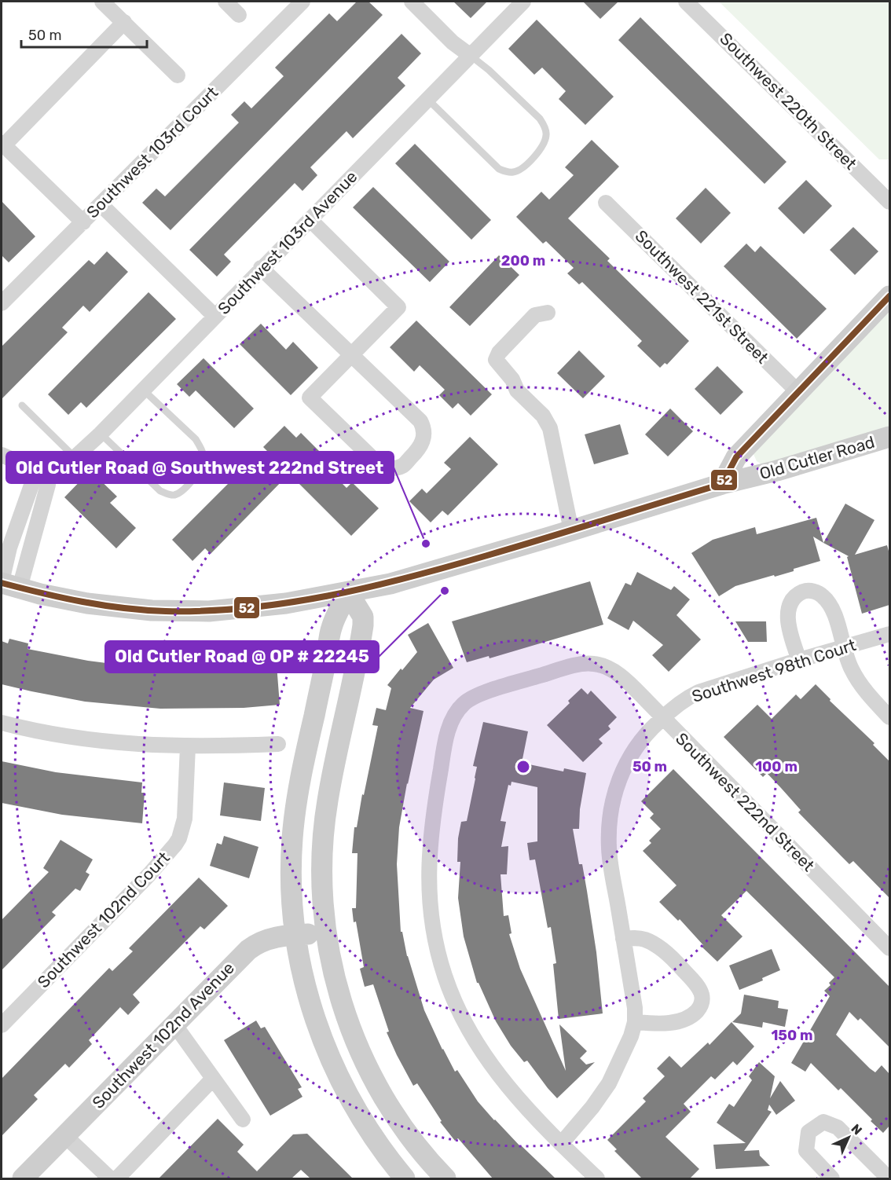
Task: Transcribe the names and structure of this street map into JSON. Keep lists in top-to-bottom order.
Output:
{
  "streets": {
    "street": [
      "Southwest 220th Street",
      "Southwest 103rd Court",
      "Southwest 103rd Avenue",
      "Southwest 221st Street",
      "Old Cutler Road",
      "Southwest 98th Court",
      "Southwest 222nd Street",
      "Southwest 102nd Court",
      "Southwest 102nd Avenue"
    ]
  },
  "crossings": [
    ["Southwest 98th Court", "Southwest 222nd Street"]
  ],
  "places": ["Old Cutler Road @ Southwest 222nd Street", "Old Cutler Road @ OP # 22245"],
  "lines": ["transit line 52"],
  "scale_bar": "50 m",
  "north": "top right",
  "rings": [
    "200 m",
    "50 m",
    "100 m",
    "150 m"
  ]
}
